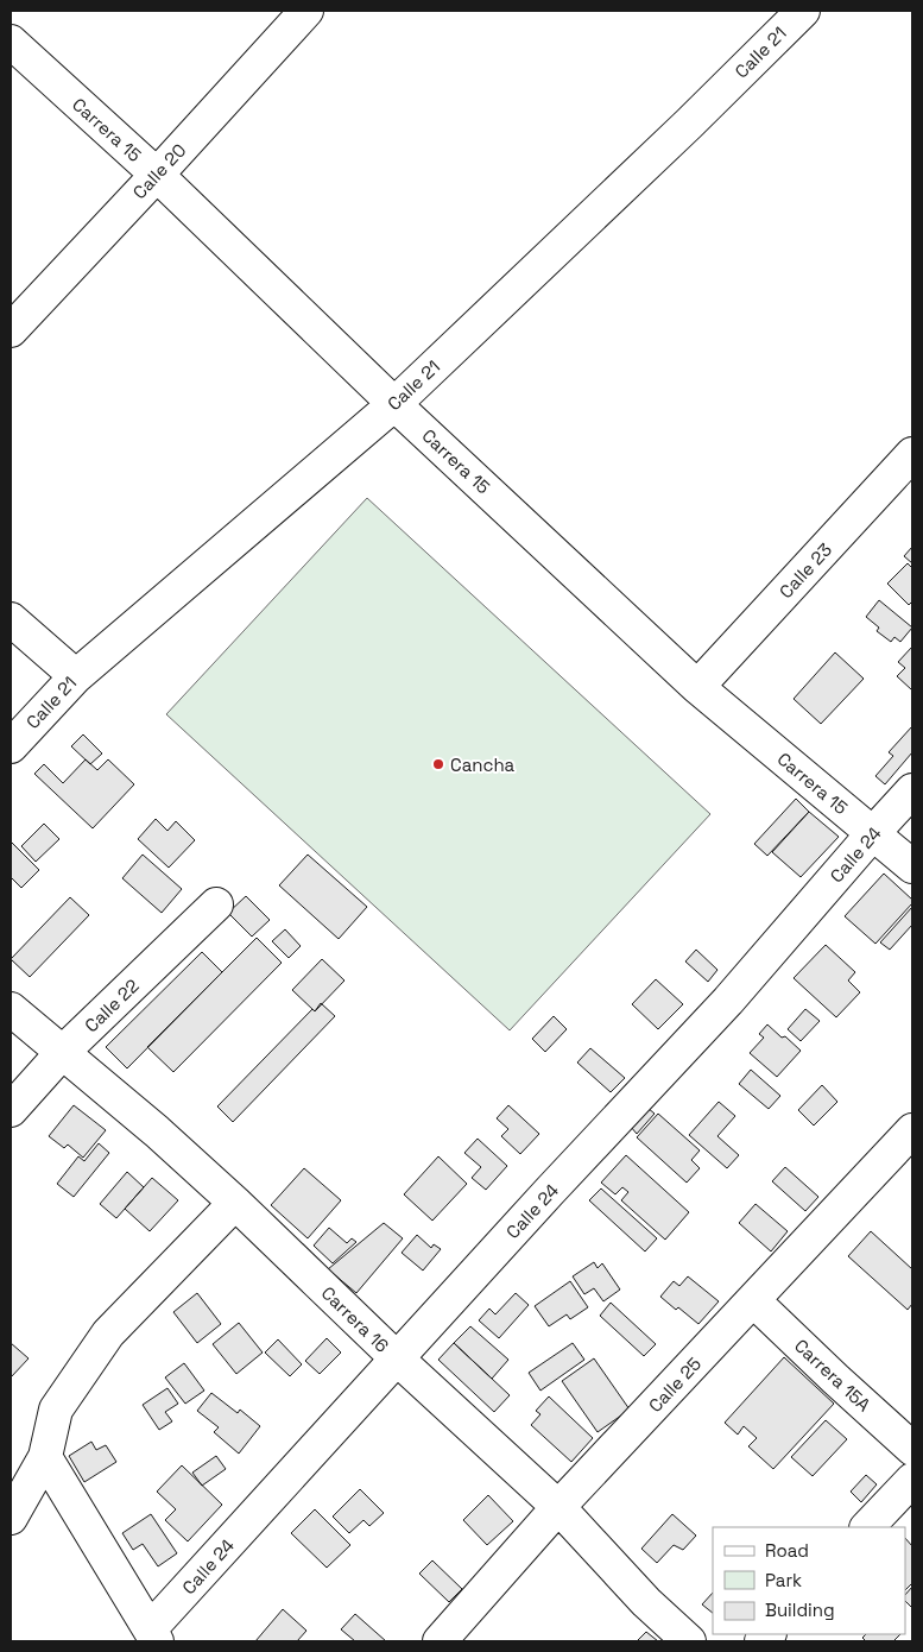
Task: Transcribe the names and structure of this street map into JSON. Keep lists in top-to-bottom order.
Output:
{
  "streets": {
    "street": [
      "Calle 21",
      "Carrera 15",
      "Calle 20",
      "Calle 23",
      "Calle 24",
      "Calle 22",
      "Carrera 16",
      "Carrera 15A",
      "Calle 25"
    ]
  },
  "crossings": [
    ["Calle 21", "Carrera 15"],
    ["Carrera 15", "Calle 20"],
    ["Carrera 15", "Calle 23"],
    ["Carrera 15", "Calle 24"],
    ["Calle 24", "Carrera 16"],
    ["Calle 22", "Carrera 16"],
    ["Carrera 16", "Calle 25"],
    ["Carrera 15A", "Calle 25"]
  ],
  "places": ["Cancha"],
  "legend": ["Road", "Park", "Building"]
}
